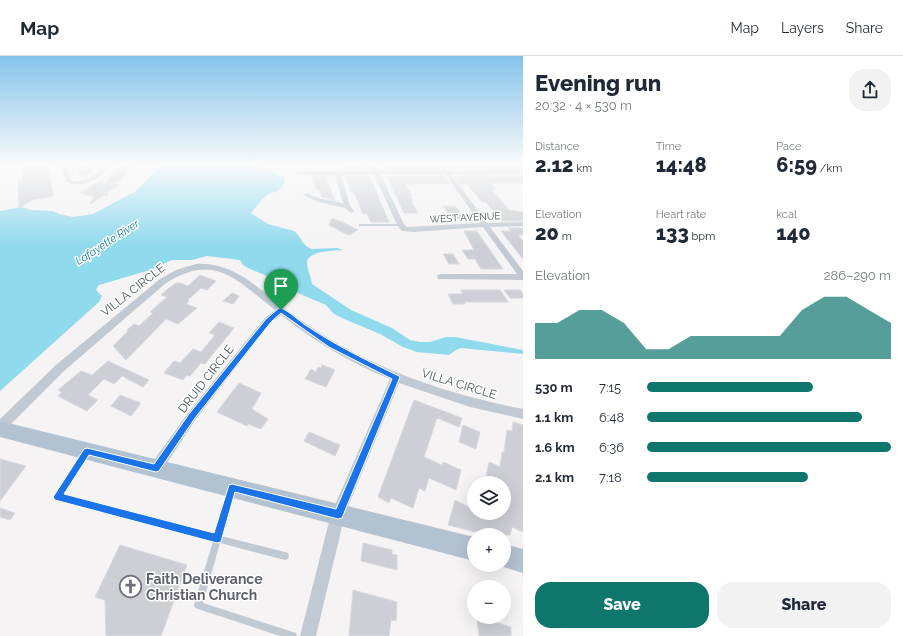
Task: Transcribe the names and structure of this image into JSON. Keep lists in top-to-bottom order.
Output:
{
  "streets": {
    "street": ["WEST AVENUE", "VILLA CIRCLE", "DRUID CIRCLE"]
  },
  "crossings": [
    ["VILLA CIRCLE", "DRUID CIRCLE"]
  ],
  "water": ["Lafayette River"],
  "places": {
    "church": ["Faith Deliverance Christian Church"]
  },
  "page": {
    "header": "Map",
    "nav": ["Map", "Layers", "Share"],
    "heading": ["Evening run", "20:32 · 4 × 530 m"],
    "stats": [
      ["Distance", "2.12 km"],
      ["Time", "14:48"],
      ["Pace", "6:59 /km"],
      ["Elevation", "20 m"],
      ["Heart rate", "133 bpm"],
      ["kcal", "140"]
    ],
    "chart": ["Elevation", "286–290 m"],
    "list": [
      {
        "name": "530 m",
        "note": "7:15"
      },
      {
        "name": "1.1 km",
        "note": "6:48"
      },
      {
        "name": "1.6 km",
        "note": "6:36"
      },
      {
        "name": "2.1 km",
        "note": "7:18"
      }
    ],
    "map_buttons": ["+", "−"],
    "buttons": ["Save", "Share"]
  }
}
